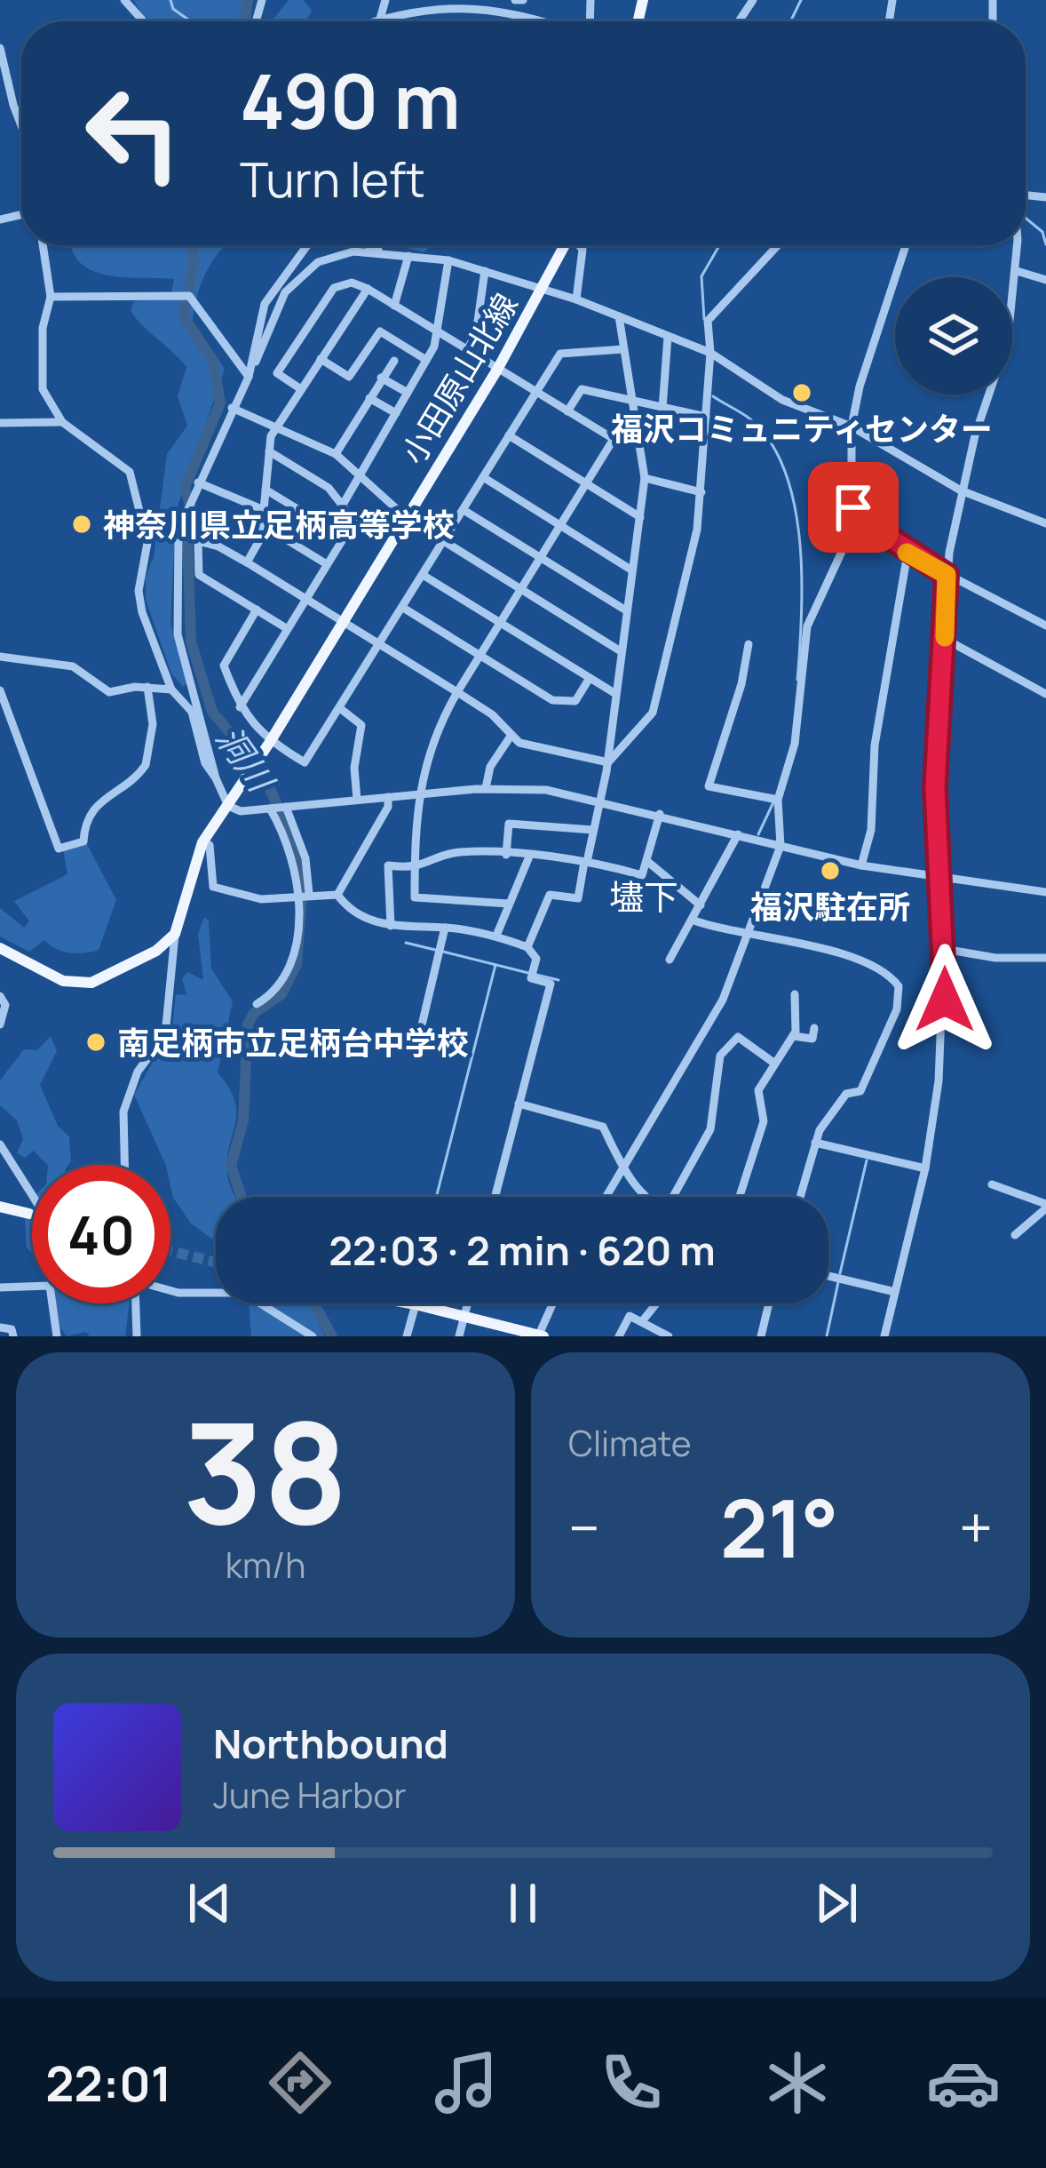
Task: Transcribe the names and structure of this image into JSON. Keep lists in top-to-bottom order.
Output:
{
  "streets": {
    "main road": ["小田原山北線"]
  },
  "districts": ["壗下"],
  "water": ["洞川"],
  "places": [
    "福沢コミュニティセンター",
    "神奈川県立足柄高等学校",
    "福沢駐在所",
    "南足柄市立足柄台中学校"
  ],
  "page": {
    "turn": ["490 m", "Turn left"],
    "limit": "40",
    "trip": "22:03 · 2 min · 620 m",
    "tile": [
      ["38", "km/h"],
      "Climate"
    ],
    "heat": ["−", "21°", "+"],
    "song": ["Northbound", "June Harbor"],
    "tabs": "22:01"
  }
}
